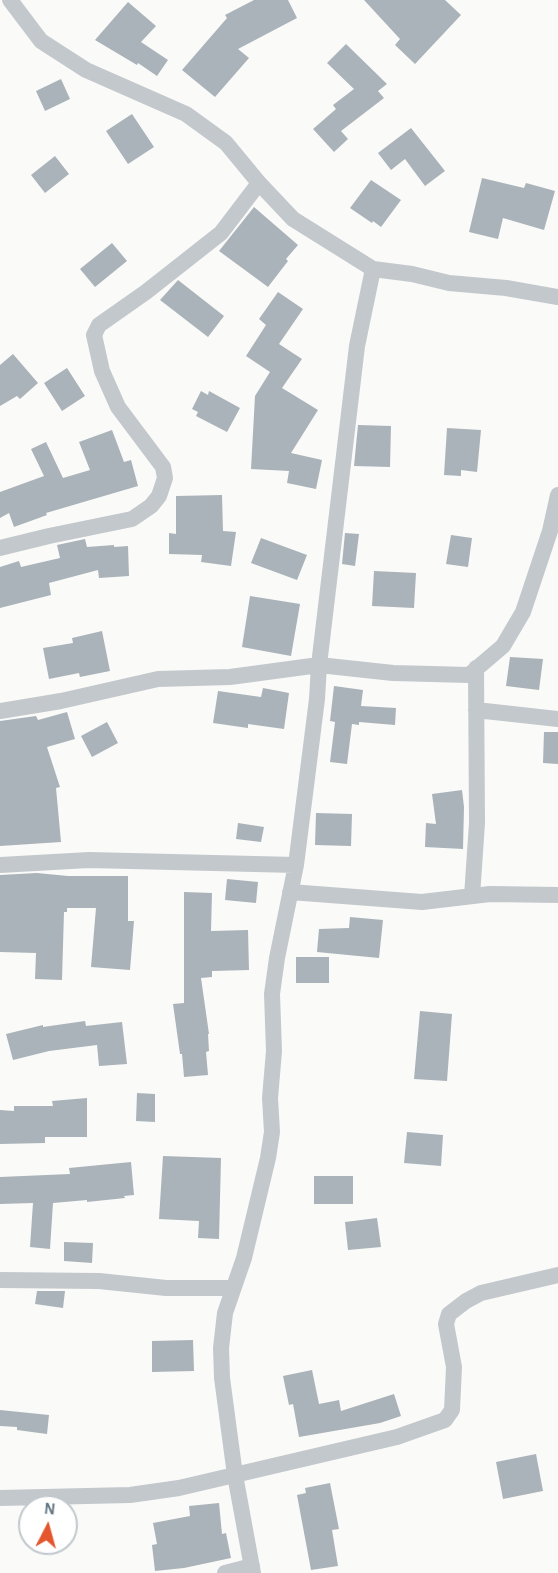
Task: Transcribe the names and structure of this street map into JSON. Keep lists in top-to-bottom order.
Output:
{
  "north": "top"
}
